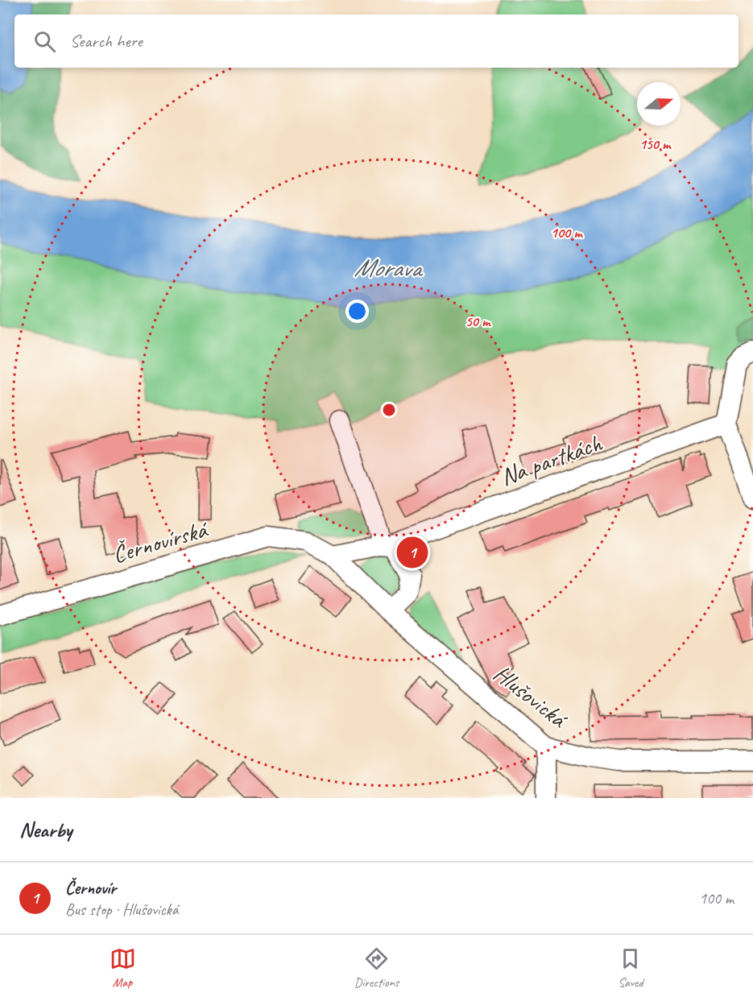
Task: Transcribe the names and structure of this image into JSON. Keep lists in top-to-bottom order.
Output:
{
  "streets": {
    "street": ["Na partkách", "Černovírská", "Hlušovická"]
  },
  "crossings": [
    ["Na partkách", "Černovírská"],
    ["Na partkách", "Hlušovická"],
    ["Černovírská", "Hlušovická"]
  ],
  "water": ["Morava"],
  "north": "right",
  "page": {
    "search": "Search here",
    "pins": "1",
    "heading": "Nearby",
    "list": [
      {
        "mark": "1",
        "name": "Černovír",
        "note": "Bus stop · Hlušovická",
        "value": "100 m"
      }
    ],
    "nav": ["Map", "Directions", "Saved"]
  },
  "rings": ["150 m", "100 m", "50 m"]
}
